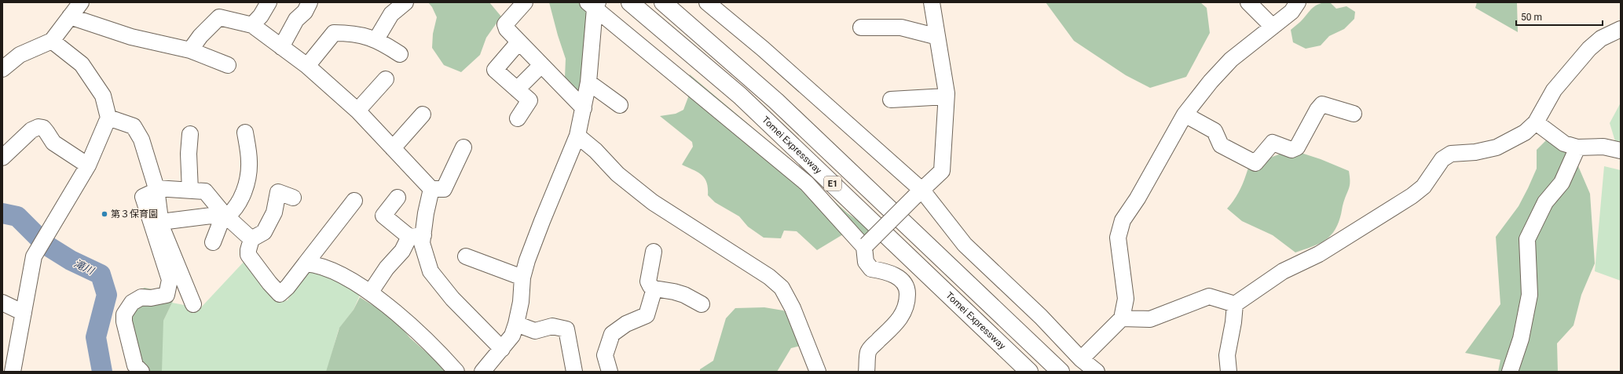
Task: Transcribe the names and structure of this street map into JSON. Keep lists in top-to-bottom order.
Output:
{
  "streets": {
    "highway": ["Tomei Expressway", "E1"]
  },
  "water": ["滝川"],
  "places": ["第３保育園"],
  "scale_bar": "50 m"
}
